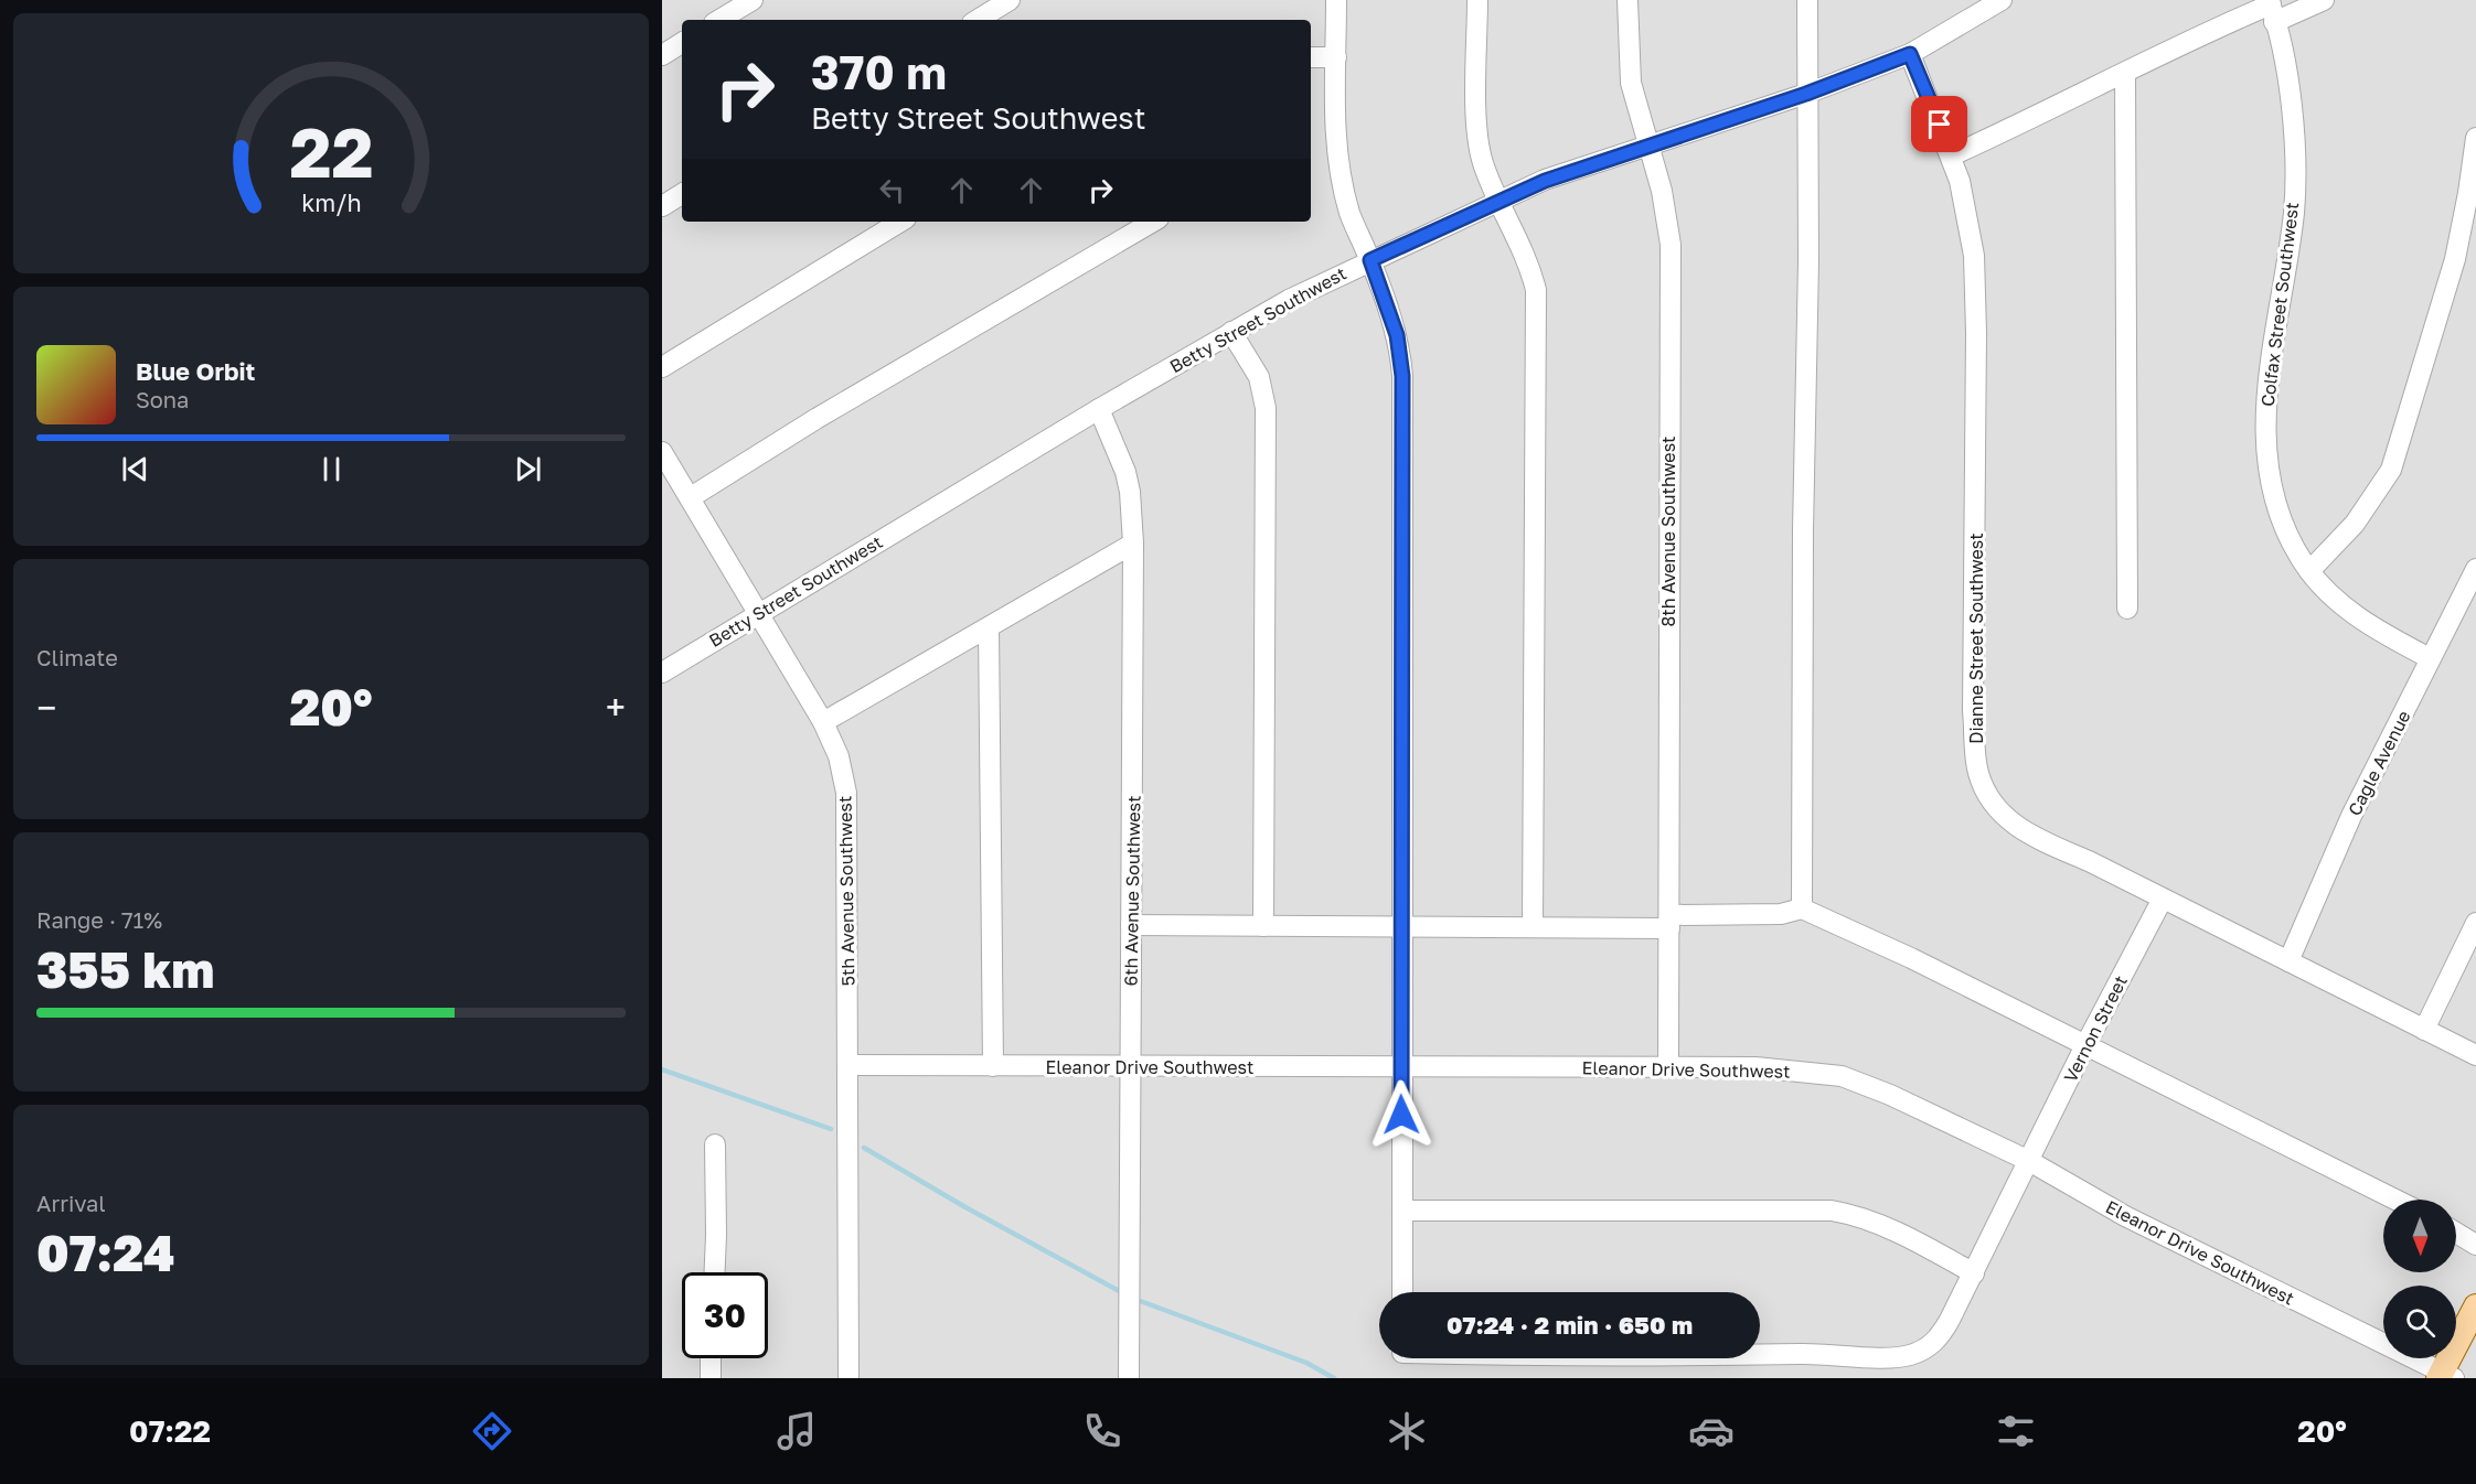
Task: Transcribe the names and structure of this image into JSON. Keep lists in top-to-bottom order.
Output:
{
  "streets": {
    "street": [
      "Colfax Street Southwest",
      "Betty Street Southwest",
      "8th Avenue Southwest",
      "Dianne Street Southwest",
      "Cagle Avenue",
      "5th Avenue Southwest",
      "6th Avenue Southwest",
      "Vernon Street",
      "Eleanor Drive Southwest"
    ]
  },
  "crossings": [
    ["Colfax Street Southwest", "Cagle Avenue"],
    ["Betty Street Southwest", "8th Avenue Southwest"],
    ["Betty Street Southwest", "Dianne Street Southwest"],
    ["Betty Street Southwest", "5th Avenue Southwest"],
    ["Betty Street Southwest", "6th Avenue Southwest"],
    ["8th Avenue Southwest", "Eleanor Drive Southwest"],
    ["Dianne Street Southwest", "Cagle Avenue"],
    ["Dianne Street Southwest", "Vernon Street"],
    ["5th Avenue Southwest", "Eleanor Drive Southwest"],
    ["6th Avenue Southwest", "Eleanor Drive Southwest"],
    ["Vernon Street", "Eleanor Drive Southwest"]
  ],
  "north": "bottom",
  "page": {
    "turn": ["370 m", "Betty Street Southwest"],
    "song": ["Blue Orbit", "Sona"],
    "tile": [
      "Climate",
      ["Range · 71%", "355 km"],
      ["Arrival", "07:24"]
    ],
    "heat": ["−", "20°", "+"],
    "limit": "30",
    "trip": "07:24 · 2 min · 650 m",
    "tabs": ["07:22", "20°"],
    "gauge": ["22", "km/h"]
  }
}
